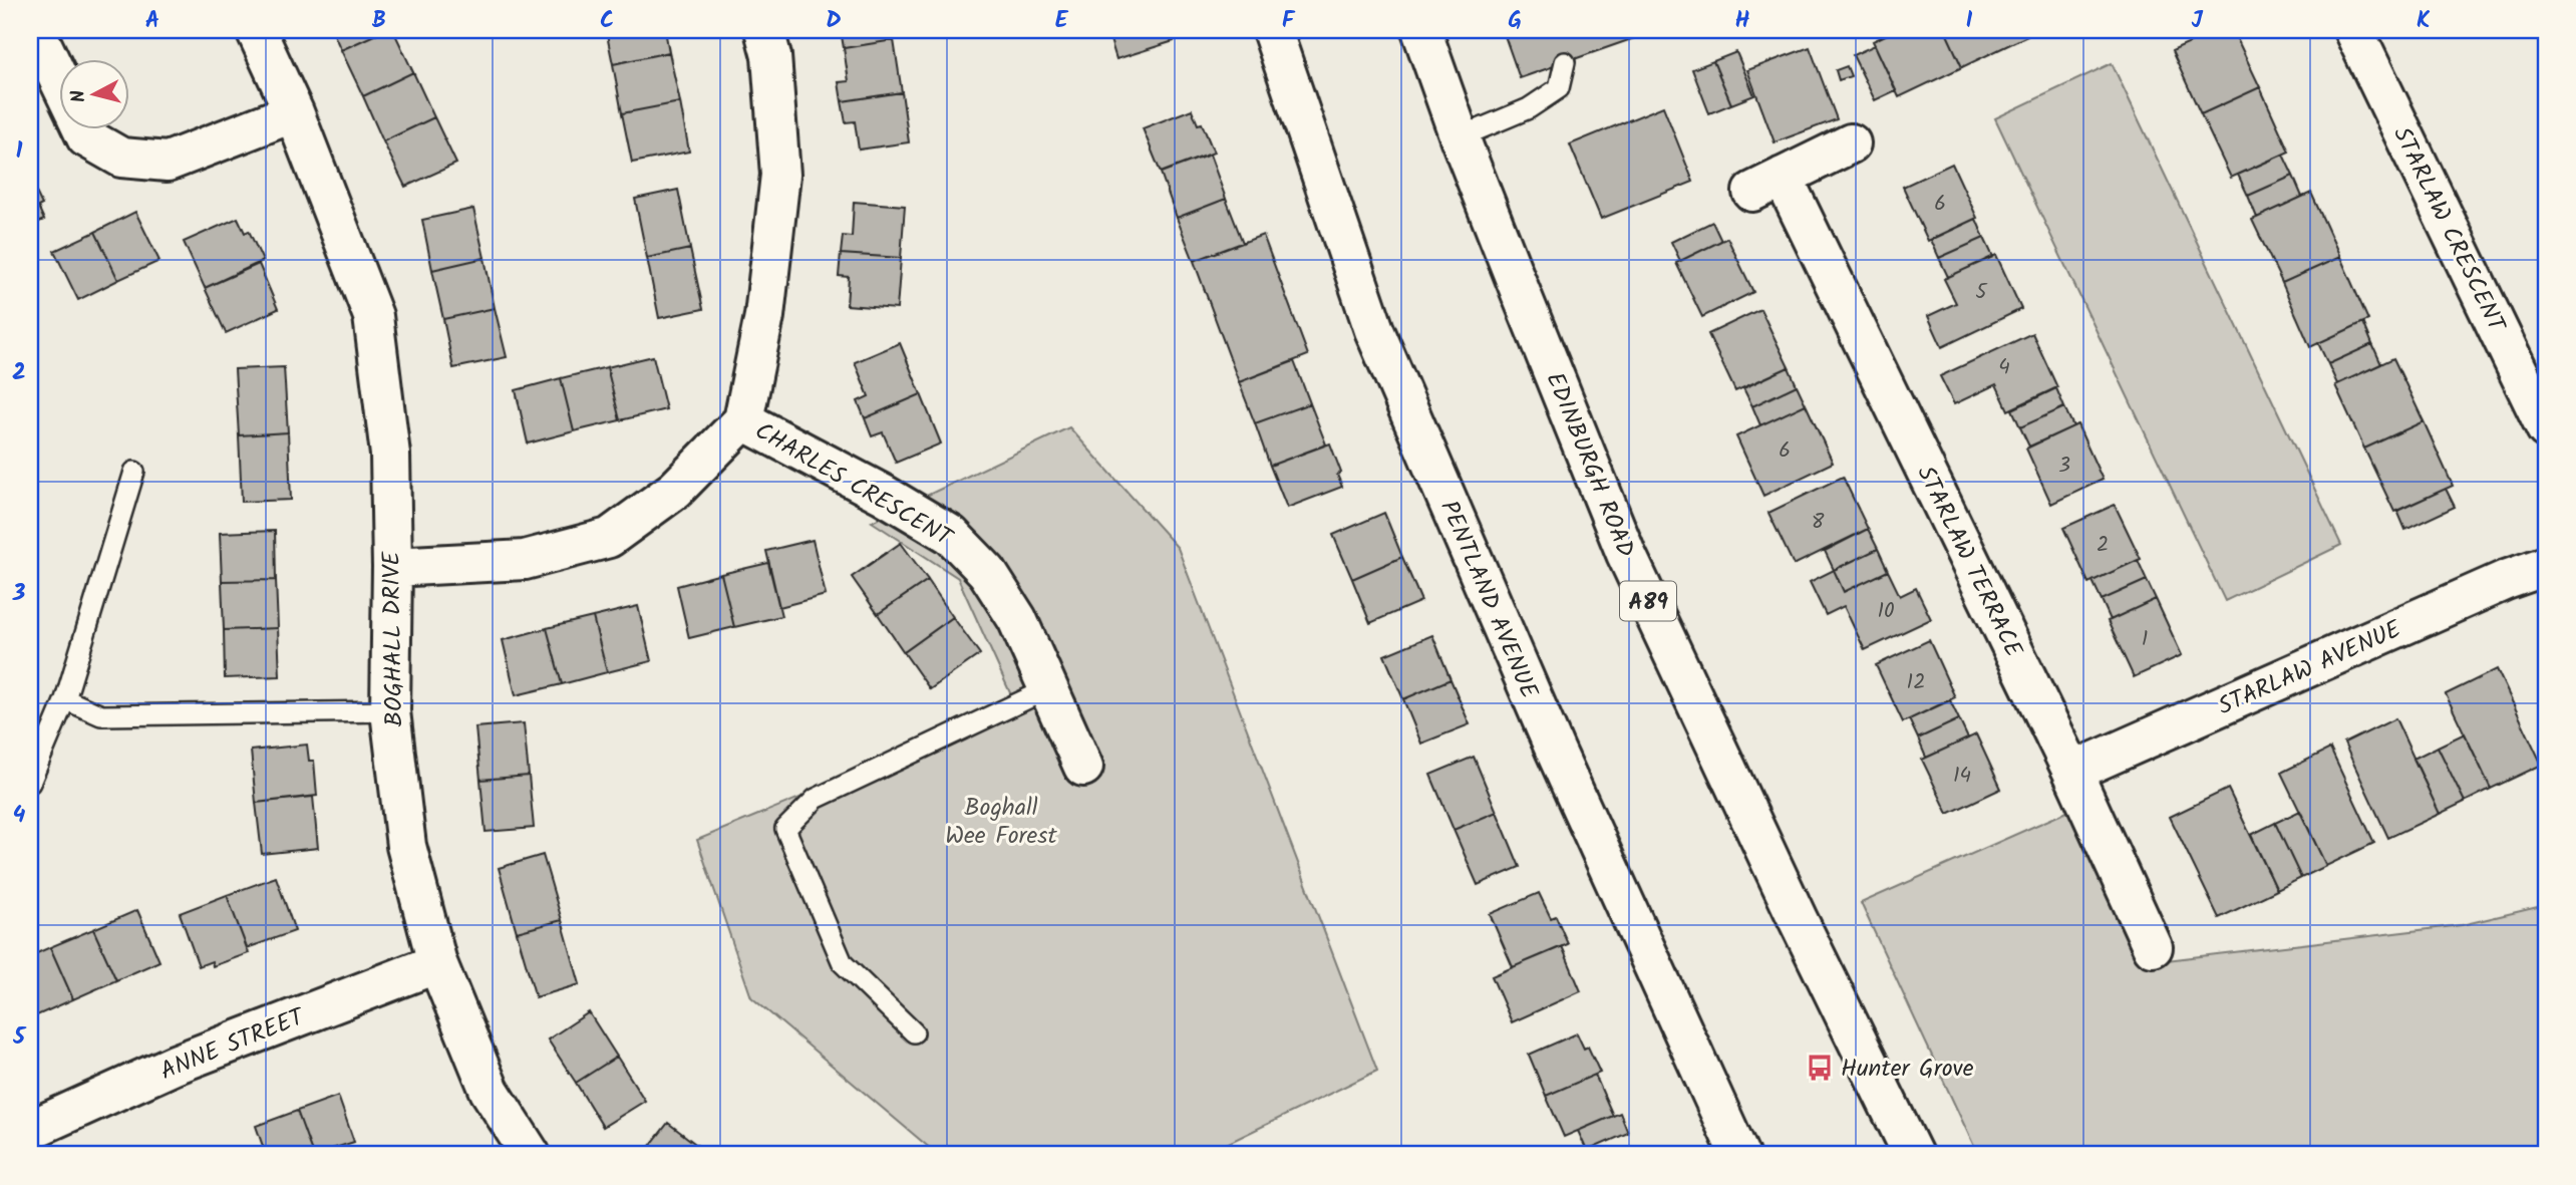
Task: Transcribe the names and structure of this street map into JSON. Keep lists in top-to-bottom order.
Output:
{
  "streets": {
    "street": [
      "STARLAW CRESCENT",
      "EDINBURGH ROAD",
      "CHARLES CRESCENT",
      "STARLAW TERRACE",
      "PENTLAND AVENUE",
      "A89",
      "BOGHALL DRIVE",
      "STARLAW AVENUE",
      "ANNE STREET"
    ]
  },
  "crossings": [
    ["CHARLES CRESCENT", "BOGHALL DRIVE"],
    ["STARLAW TERRACE", "STARLAW AVENUE"],
    ["BOGHALL DRIVE", "ANNE STREET"]
  ],
  "parks": ["Boghall Wee Forest"],
  "places": {
    "bus stop": ["Hunter Grove"]
  },
  "house_numbers": [
    "6",
    "5",
    "4",
    "6",
    "3",
    "8",
    "2",
    "10",
    "1",
    "12",
    "14"
  ],
  "north": "left",
  "grid": {
    "columns": [
      "A",
      "B",
      "C",
      "D",
      "E",
      "F",
      "G",
      "H",
      "I",
      "J",
      "K"
    ],
    "rows": [
      "1",
      "2",
      "3",
      "4",
      "5"
    ]
  }
}
